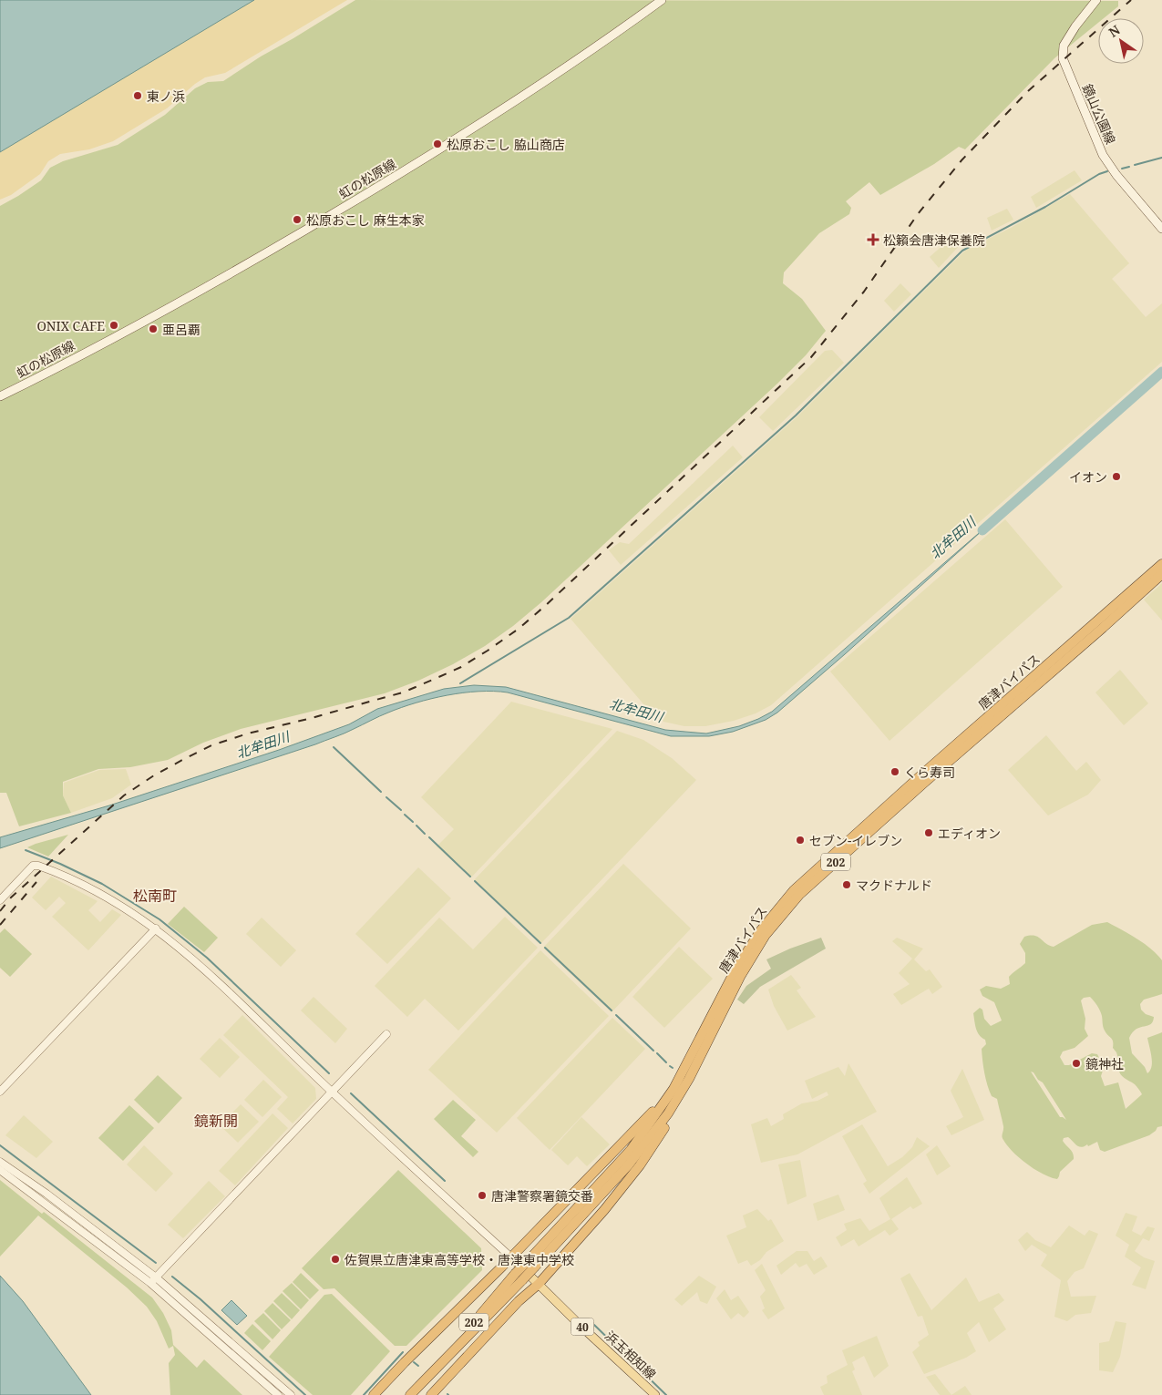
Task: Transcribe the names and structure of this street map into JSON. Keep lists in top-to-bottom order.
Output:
{
  "streets": {
    "highway": ["唐津バイパス", "202"],
    "main road": [
      "鏡山公園線",
      "虹の松原線",
      "40",
      "浜玉相知線"
    ]
  },
  "crossings": [
    ["唐津バイパス", "202"],
    ["202", "浜玉相知線"]
  ],
  "districts": ["松南町", "鏡新開"],
  "water": ["北牟田川"],
  "places": {
    "other": [
      "東ノ浜",
      "松原おこし 脇山商店",
      "松原おこし 麻生本家",
      "ONIX CAFE",
      "亜呂覇",
      "イオン",
      "くら寿司",
      "エディオン",
      "セブン-イレブン",
      "マクドナルド",
      "鏡神社",
      "唐津警察署鏡交番",
      "佐賀県立唐津東高等学校・唐津東中学校"
    ],
    "health": ["松籟会唐津保養院"]
  },
  "north": "top left"
}
